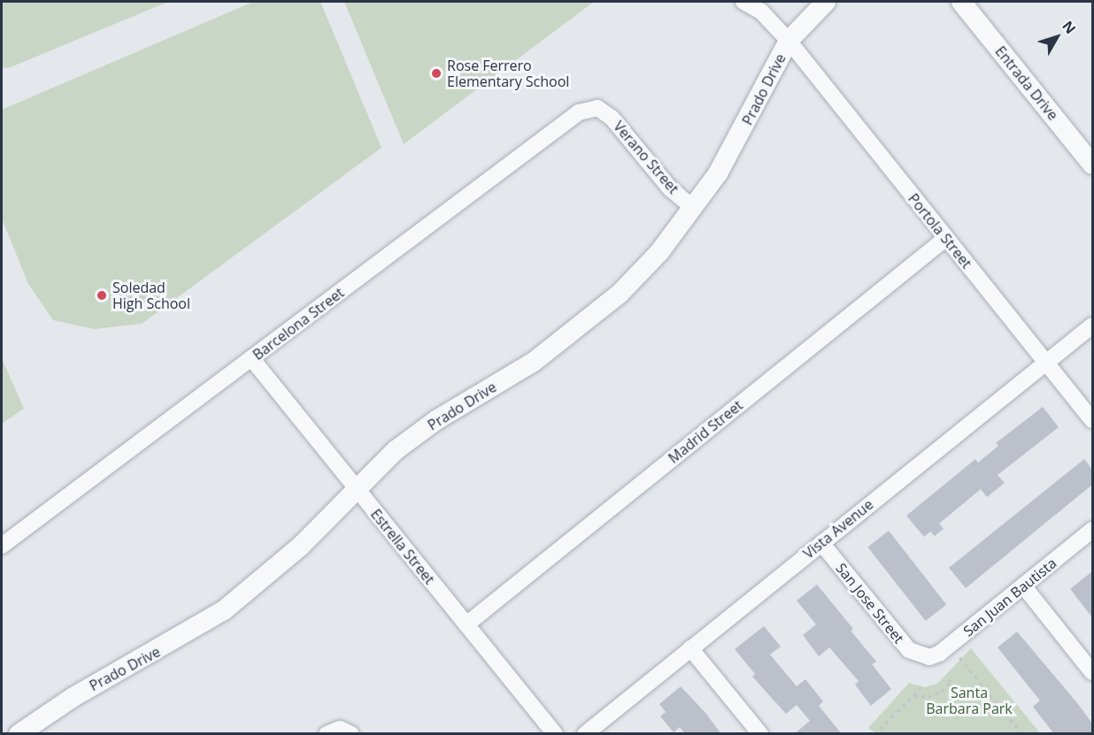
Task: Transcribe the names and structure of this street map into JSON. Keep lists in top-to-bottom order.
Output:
{
  "streets": {
    "street": [
      "Entrada Drive",
      "Prado Drive",
      "Verano Street",
      "Portola Street",
      "Barcelona Street",
      "Madrid Street",
      "Vista Avenue",
      "Estrella Street",
      "San Juan Bautista",
      "San Jose Street"
    ]
  },
  "crossings": [
    ["Prado Drive", "Verano Street"],
    ["Prado Drive", "Portola Street"],
    ["Prado Drive", "Estrella Street"],
    ["Verano Street", "Barcelona Street"],
    ["Portola Street", "Madrid Street"],
    ["Portola Street", "Vista Avenue"],
    ["Barcelona Street", "Estrella Street"],
    ["Madrid Street", "Estrella Street"],
    ["Vista Avenue", "San Jose Street"],
    ["San Juan Bautista", "San Jose Street"]
  ],
  "parks": ["Santa Barbara Park"],
  "places": ["Rose Ferrero Elementary School", "Soledad High School"],
  "north": "top right"
}
